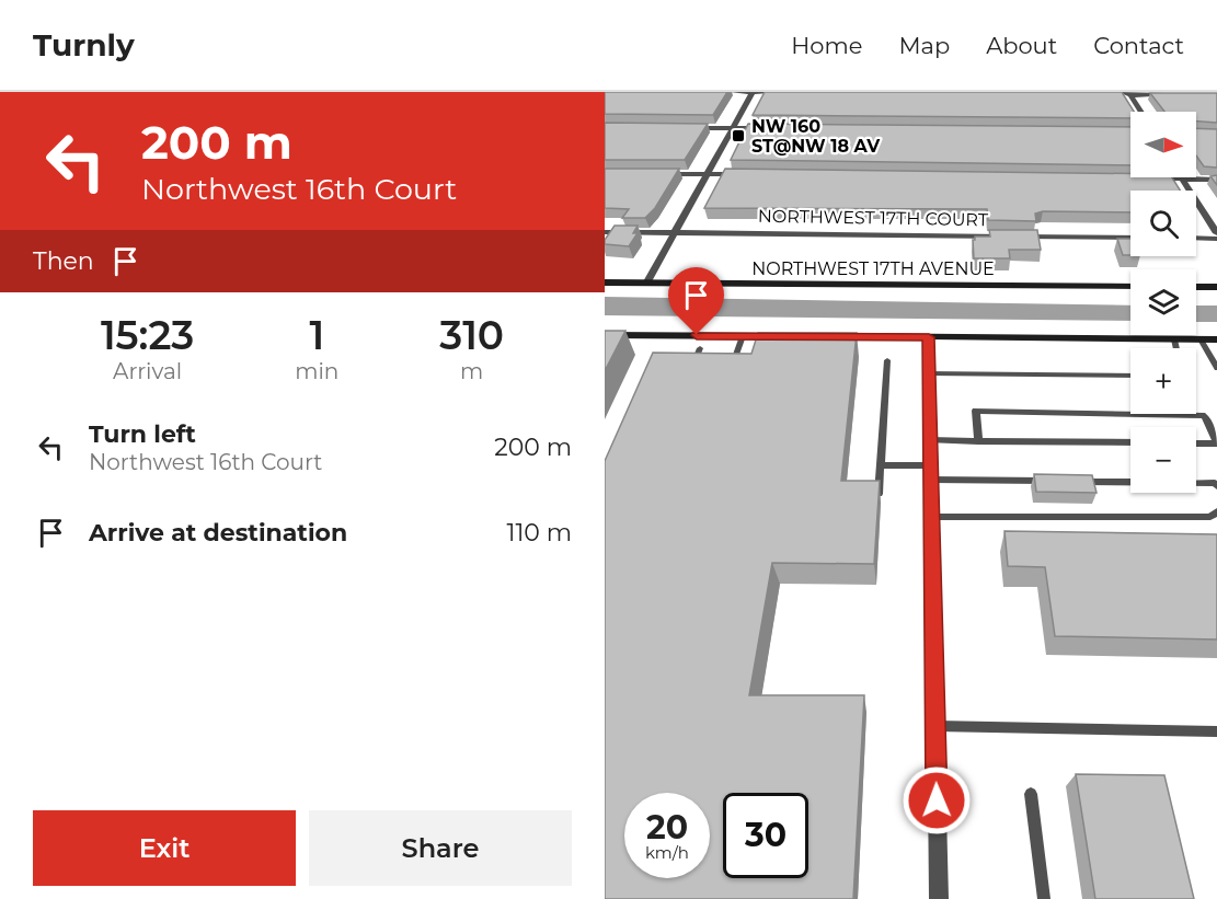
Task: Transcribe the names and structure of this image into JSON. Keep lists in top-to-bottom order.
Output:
{
  "streets": {
    "street": ["NORTHWEST 17TH COURT", "NORTHWEST 17TH AVENUE"]
  },
  "places": {
    "transit": ["NW 160 ST@NW 18 AV"]
  },
  "north": "right",
  "page": {
    "header": "Turnly",
    "nav": [
      "Home",
      "Map",
      "About",
      "Contact"
    ],
    "turn": ["200 m", "Northwest 16th Court"],
    "map_buttons": ["+", "−"],
    "then": "Then",
    "eta": [
      "15:23",
      "Arrival",
      "1",
      "min",
      "310",
      "m"
    ],
    "list": [
      {
        "name": "Turn left",
        "note": "Northwest 16th Court",
        "value": "200 m"
      },
      {
        "name": "Arrive at destination",
        "value": "110 m"
      }
    ],
    "speed": "20 km/h",
    "limit": "30",
    "buttons": ["Exit", "Share"]
  }
}
